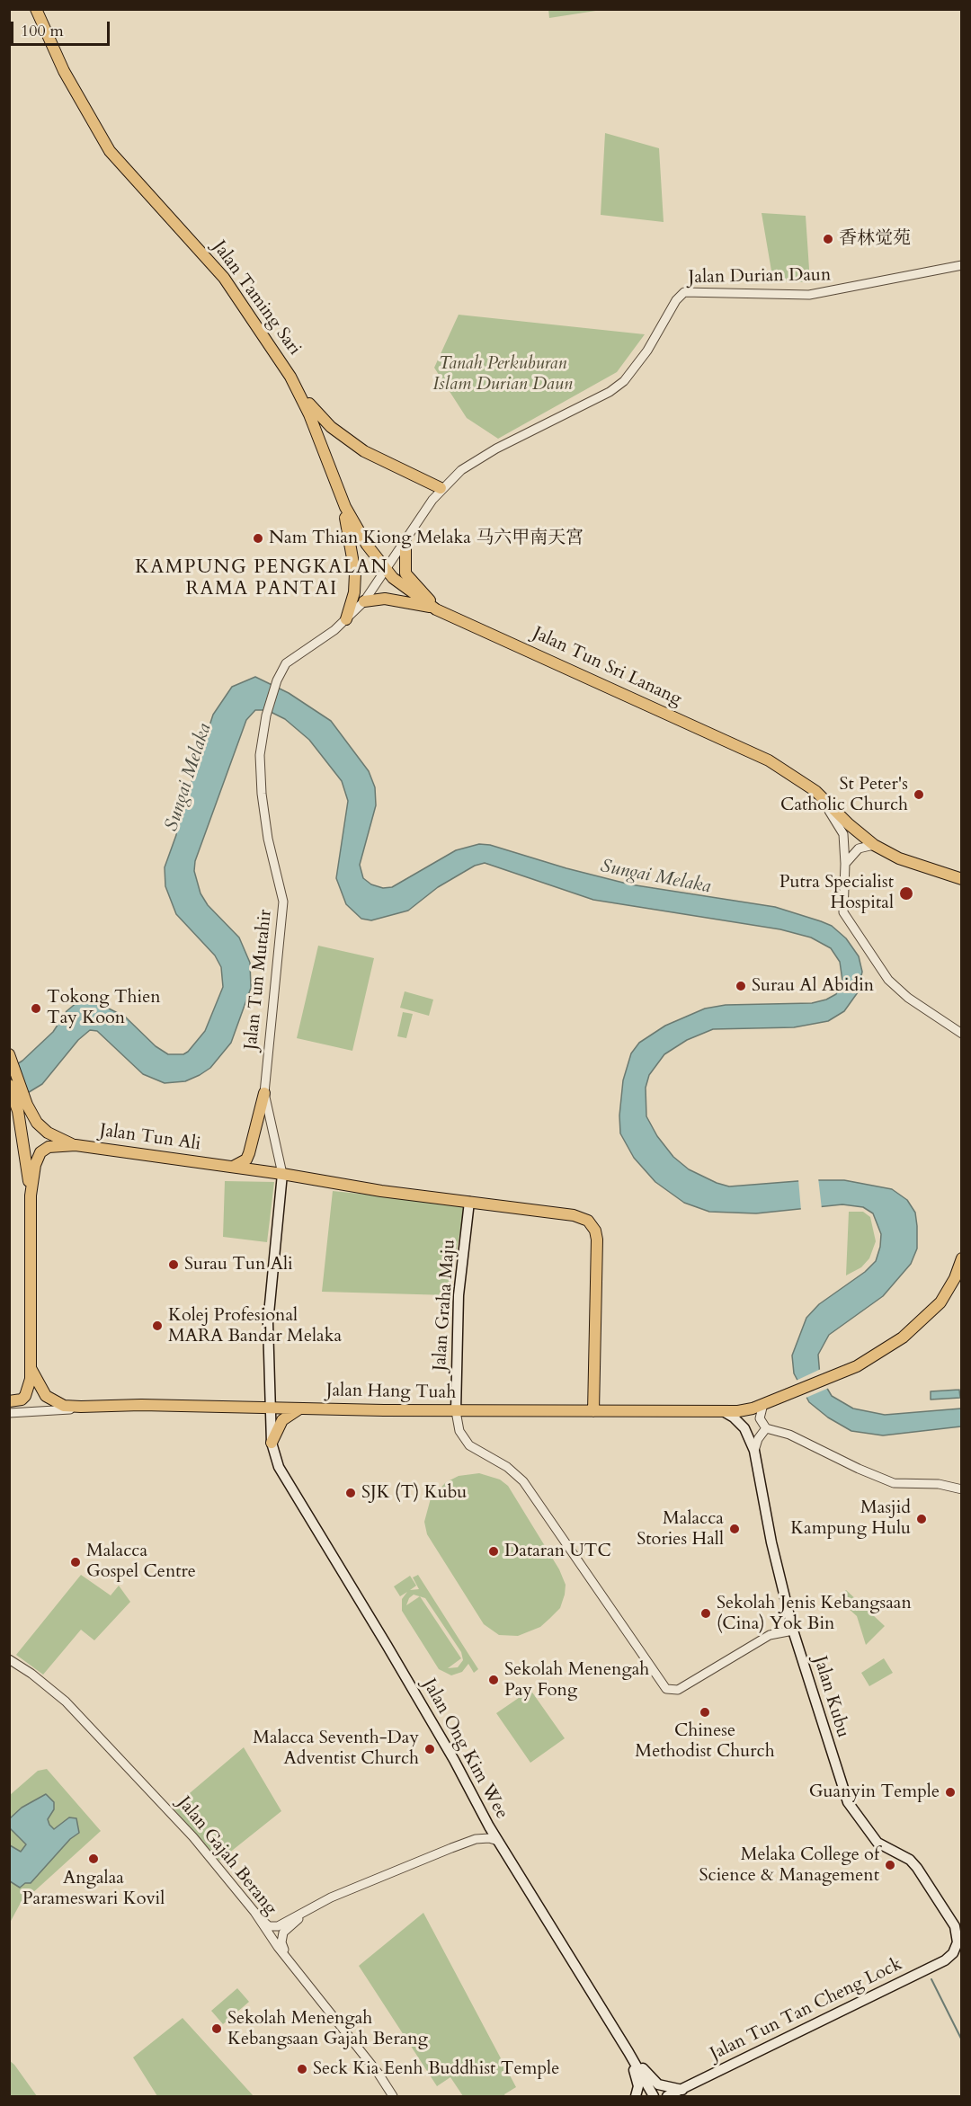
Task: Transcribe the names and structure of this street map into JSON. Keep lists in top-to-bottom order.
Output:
{
  "streets": {
    "main road": [
      "Jalan Taming Sari",
      "Jalan Tun Sri Lanang",
      "Jalan Tun Mutahir",
      "Jalan Tun Ali",
      "Jalan Graha Maju",
      "Jalan Hang Tuah",
      "Jalan Kubu",
      "Jalan Ong Kim Wee",
      "Jalan Tun Tan Cheng Lock"
    ],
    "street": ["Jalan Durian Daun", "Jalan Gajah Berang"]
  },
  "crossings": [
    ["Jalan Durian Daun", "Jalan Taming Sari"],
    ["Jalan Durian Daun", "Jalan Tun Sri Lanang"],
    ["Jalan Durian Daun", "Jalan Tun Mutahir"],
    ["Jalan Taming Sari", "Jalan Tun Sri Lanang"],
    ["Jalan Taming Sari", "Jalan Tun Mutahir"],
    ["Jalan Tun Sri Lanang", "Jalan Tun Mutahir"],
    ["Jalan Tun Mutahir", "Jalan Tun Ali"],
    ["Jalan Tun Mutahir", "Jalan Hang Tuah"],
    ["Jalan Tun Mutahir", "Jalan Ong Kim Wee"],
    ["Jalan Tun Ali", "Jalan Graha Maju"],
    ["Jalan Tun Ali", "Jalan Hang Tuah"],
    ["Jalan Graha Maju", "Jalan Hang Tuah"],
    ["Jalan Hang Tuah", "Jalan Kubu"],
    ["Jalan Hang Tuah", "Jalan Ong Kim Wee"]
  ],
  "districts": ["KAMPUNG PENGKALAN RAMA PANTAI"],
  "water": ["Sungai Melaka"],
  "parks": ["Tanah Perkuburan Islam Durian Daun"],
  "places": [
    "香林觉苑",
    "Nam Thian Kiong Melaka 马六甲南天宮",
    "St Peter's Catholic Church",
    "Putra Specialist Hospital",
    "Surau Al Abidin",
    "Tokong Thien Tay Koon",
    "Surau Tun Ali",
    "Kolej Profesional MARA Bandar Melaka",
    "SJK (T) Kubu",
    "Masjid Kampung Hulu",
    "Malacca Stories Hall",
    "Dataran UTC",
    "Malacca Gospel Centre",
    "Sekolah Jenis Kebangsaan (Cina) Yok Bin",
    "Sekolah Menengah Pay Fong",
    "Chinese Methodist Church",
    "Malacca Seventh-Day Adventist Church",
    "Guanyin Temple",
    "Angalaa Parameswari Kovil",
    "Melaka College of Science & Management",
    "Sekolah Menengah Kebangsaan Gajah Berang",
    "Seck Kia Eenh Buddhist Temple"
  ],
  "scale_bar": "100 m"
}
